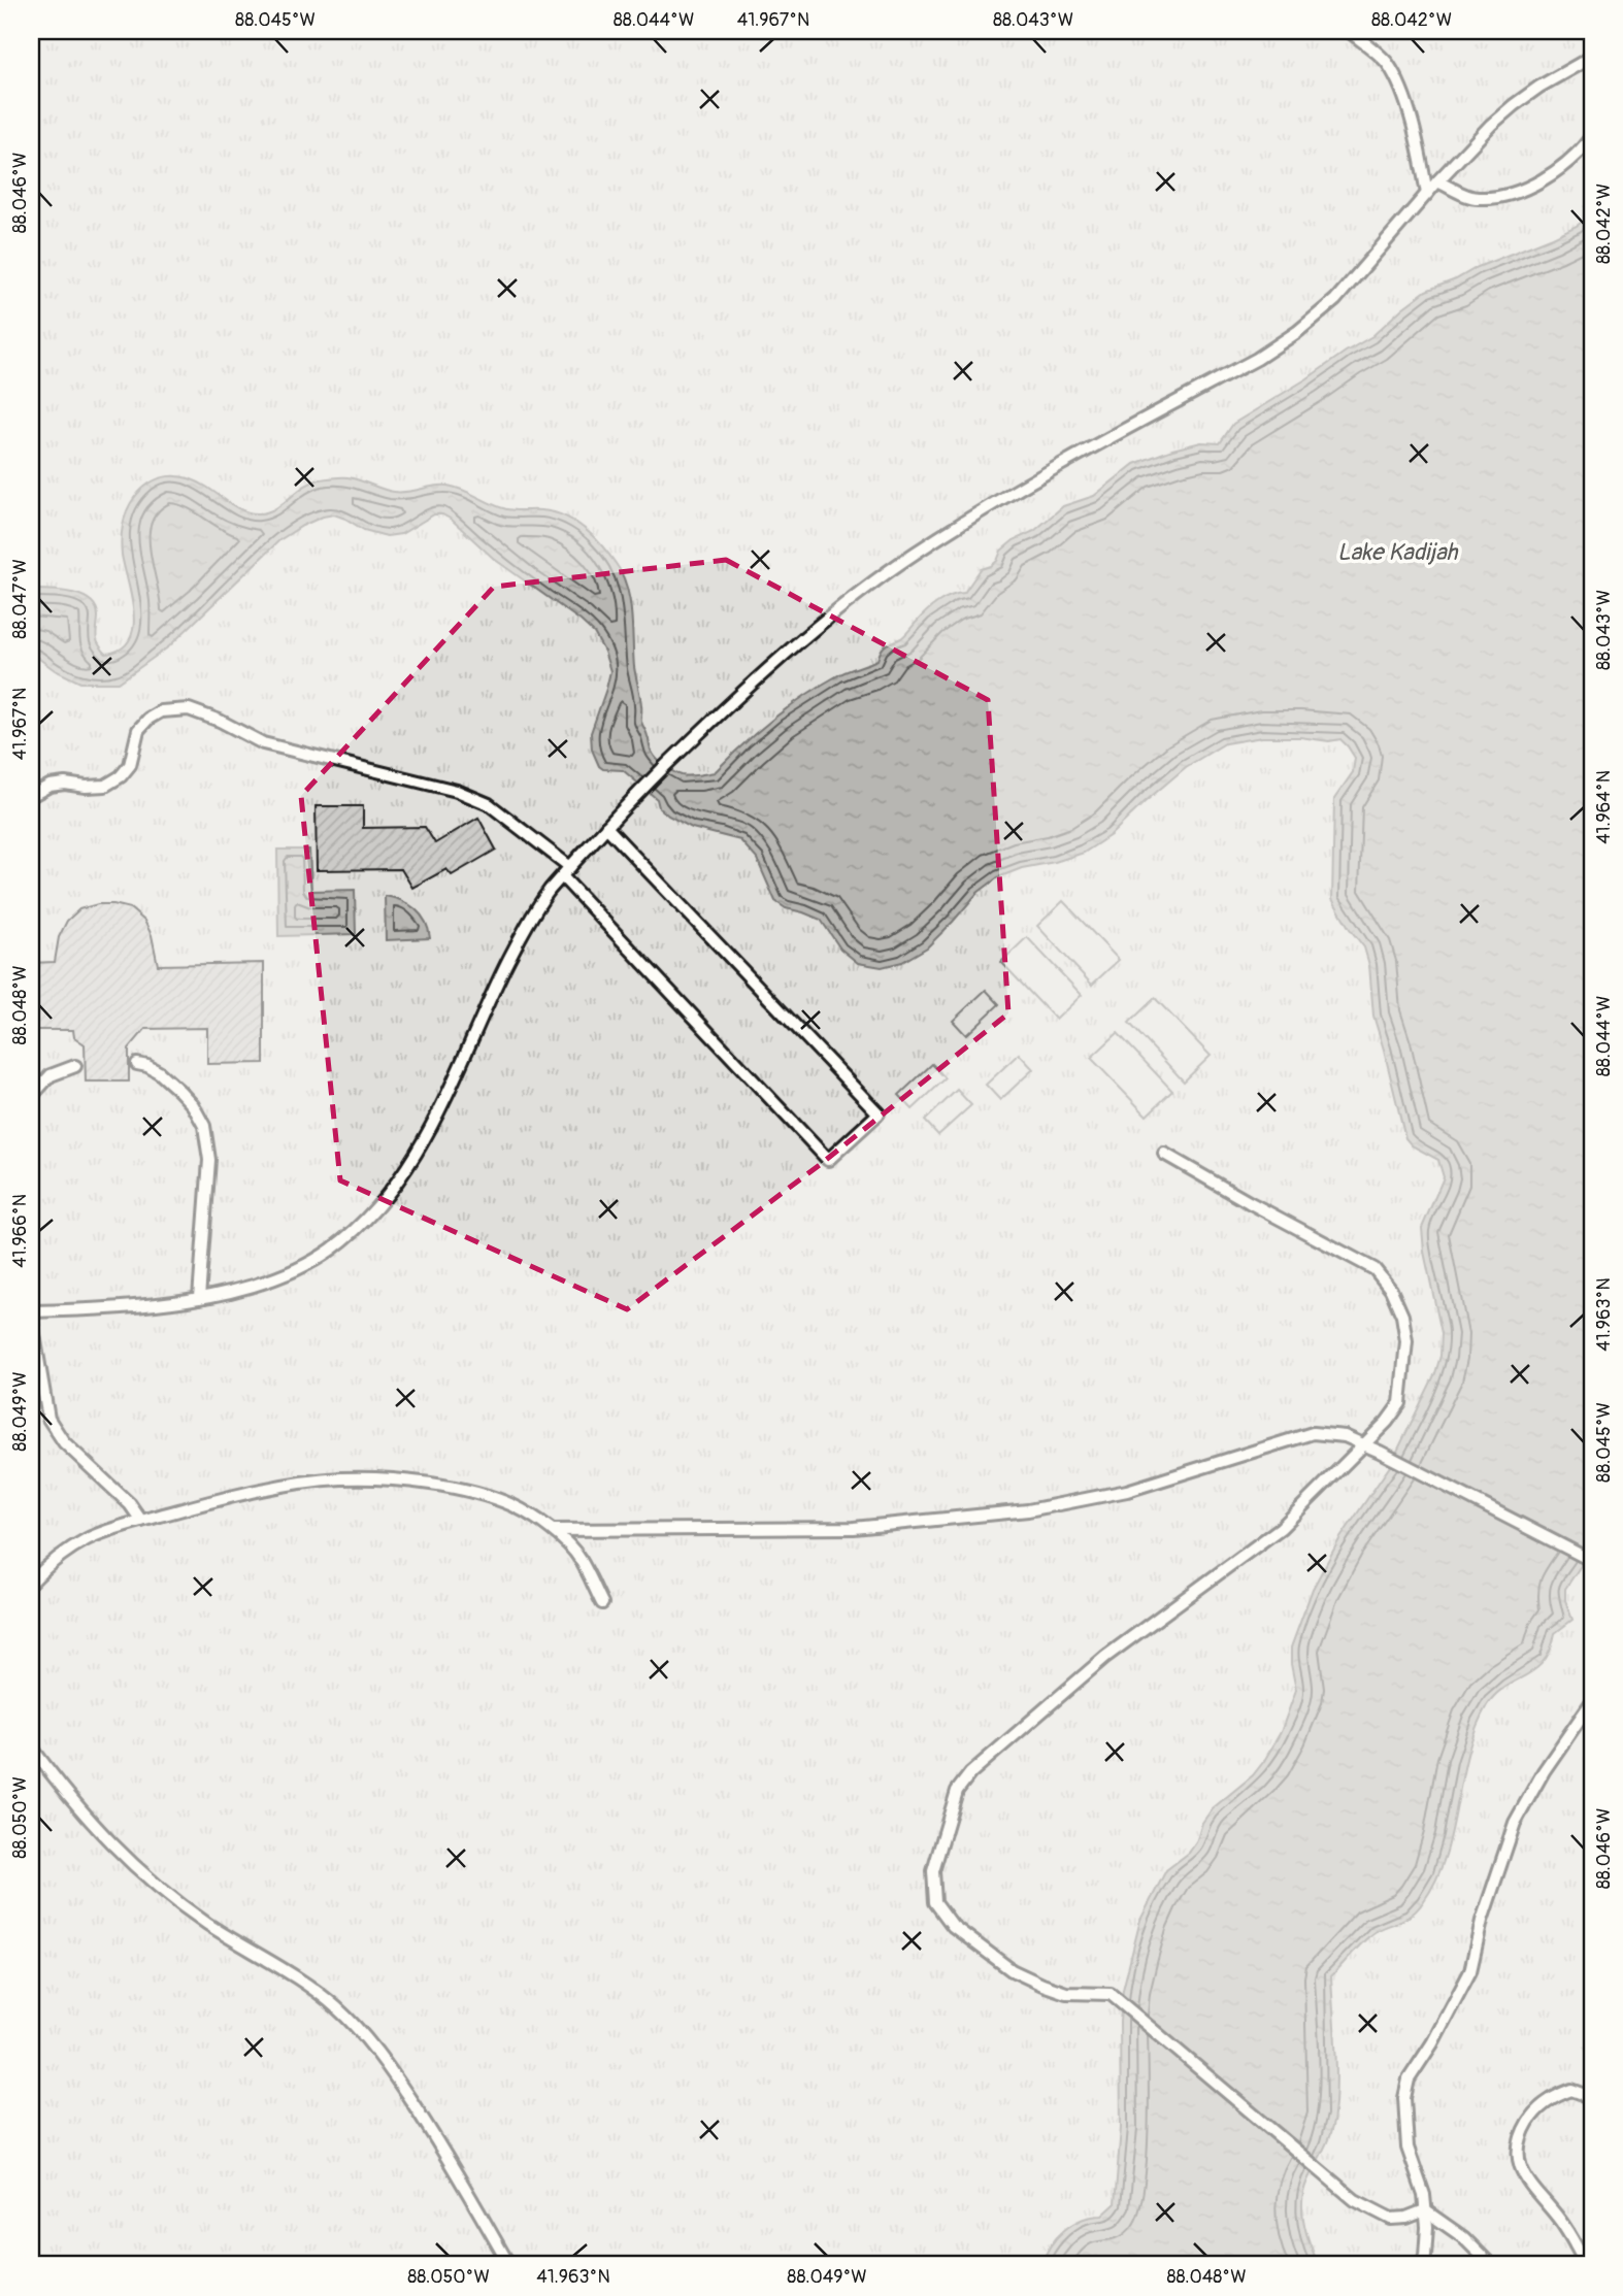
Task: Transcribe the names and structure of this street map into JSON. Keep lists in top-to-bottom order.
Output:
{
  "water": ["Lake Kadijah"],
  "coordinates": [
    "88.045°W",
    "88.044°W",
    "41.967°N",
    "88.043°W",
    "88.042°W",
    "88.046°W",
    "88.047°W",
    "41.964°N",
    "88.048°W",
    "41.966°N",
    "41.963°N",
    "88.049°W",
    "88.050°W"
  ]
}
